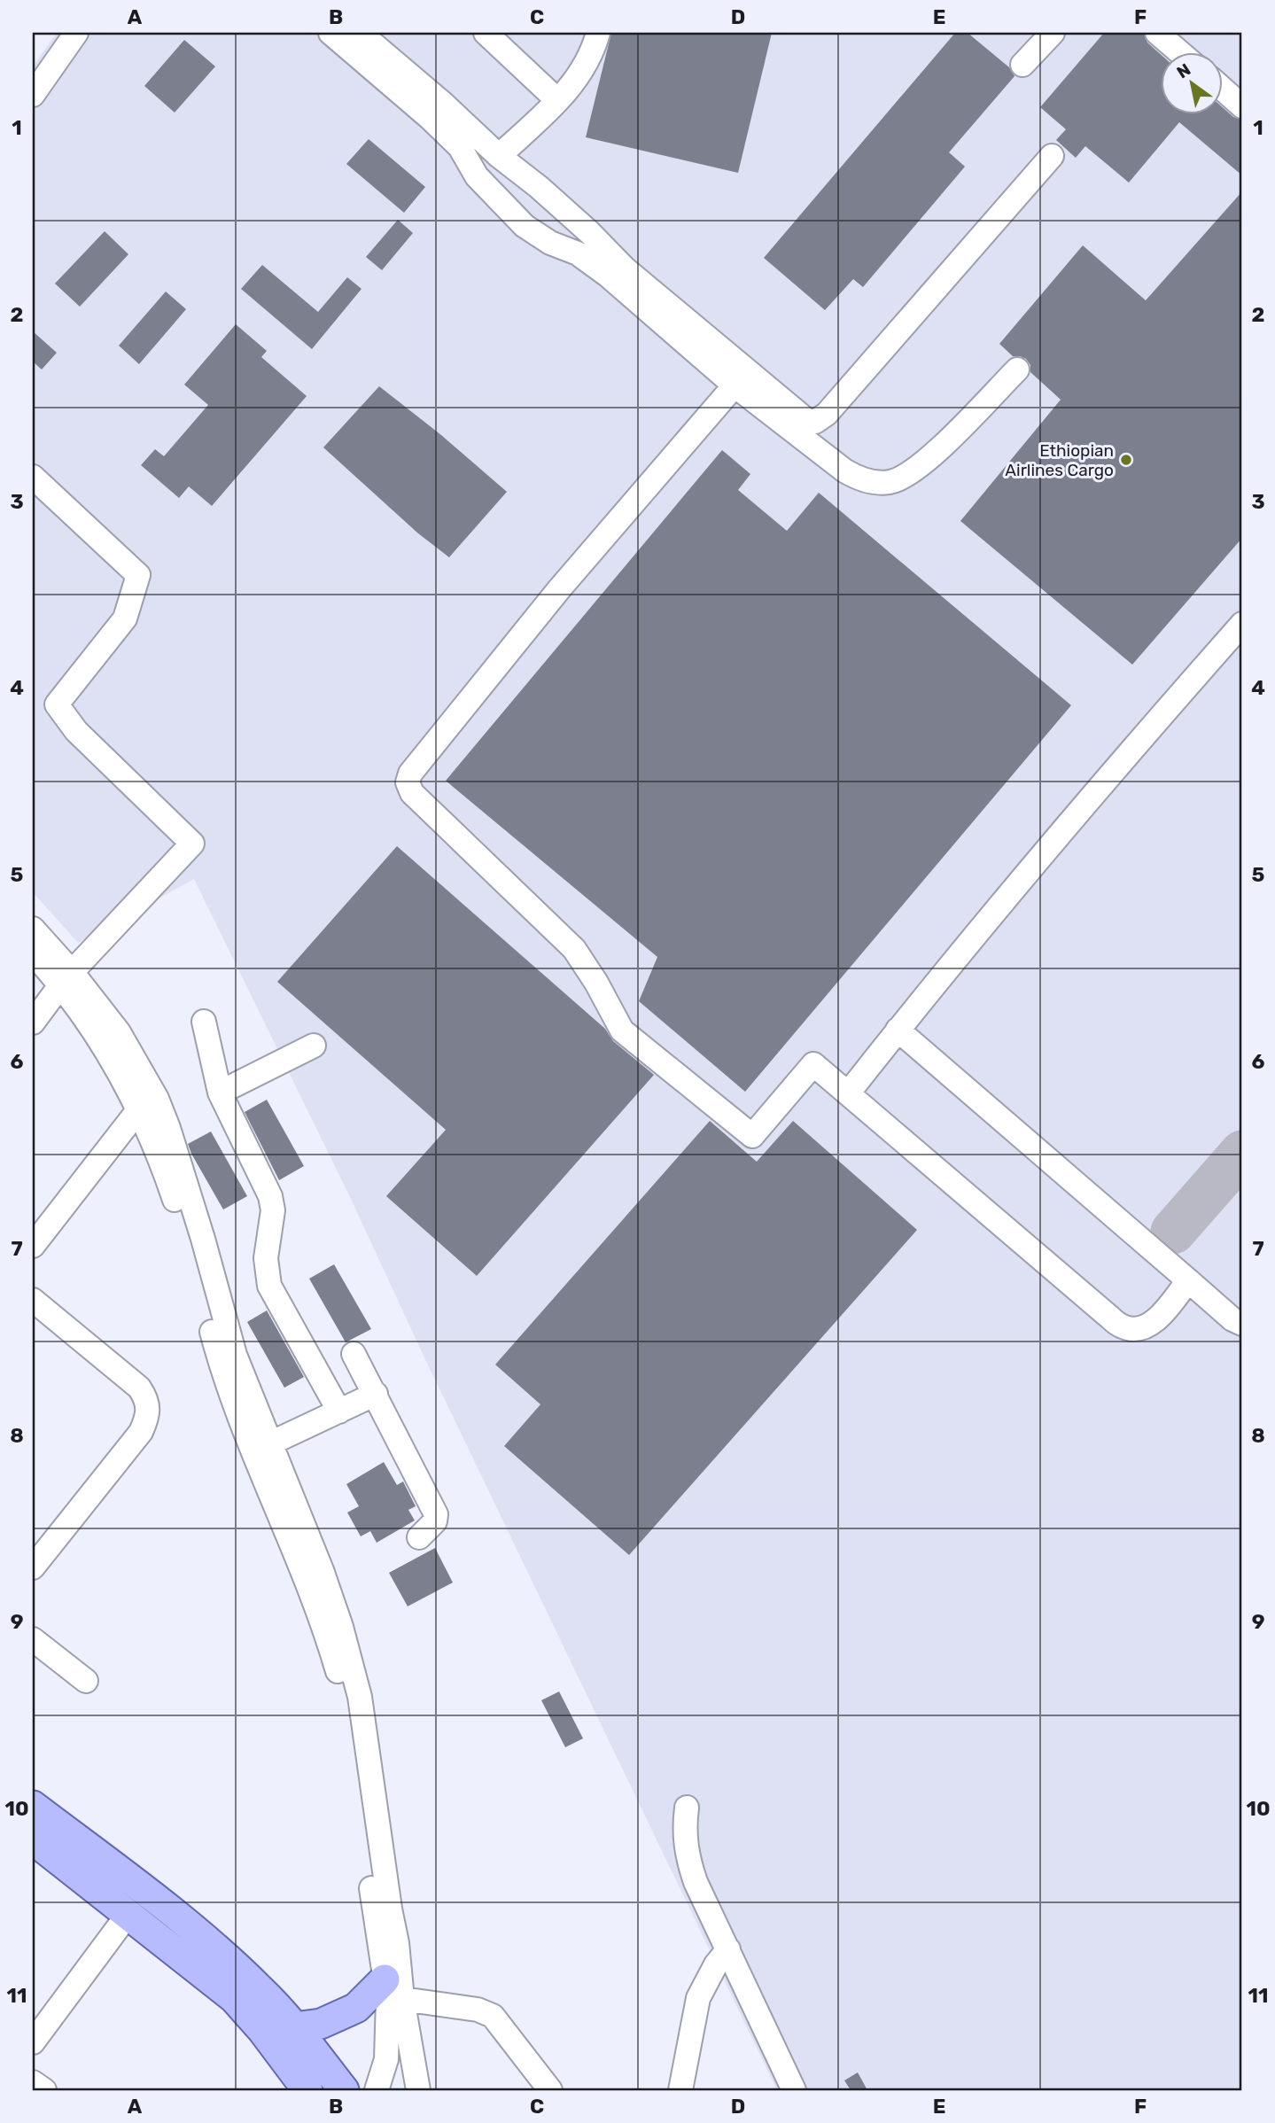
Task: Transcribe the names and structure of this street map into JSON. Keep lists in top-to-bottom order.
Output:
{
  "places": ["Ethiopian Airlines Cargo"],
  "north": "top left",
  "grid": {
    "columns": [
      "A",
      "B",
      "C",
      "D",
      "E",
      "F"
    ],
    "rows": [
      "1",
      "2",
      "3",
      "4",
      "5",
      "6",
      "7",
      "8",
      "9",
      "10",
      "11"
    ]
  }
}
